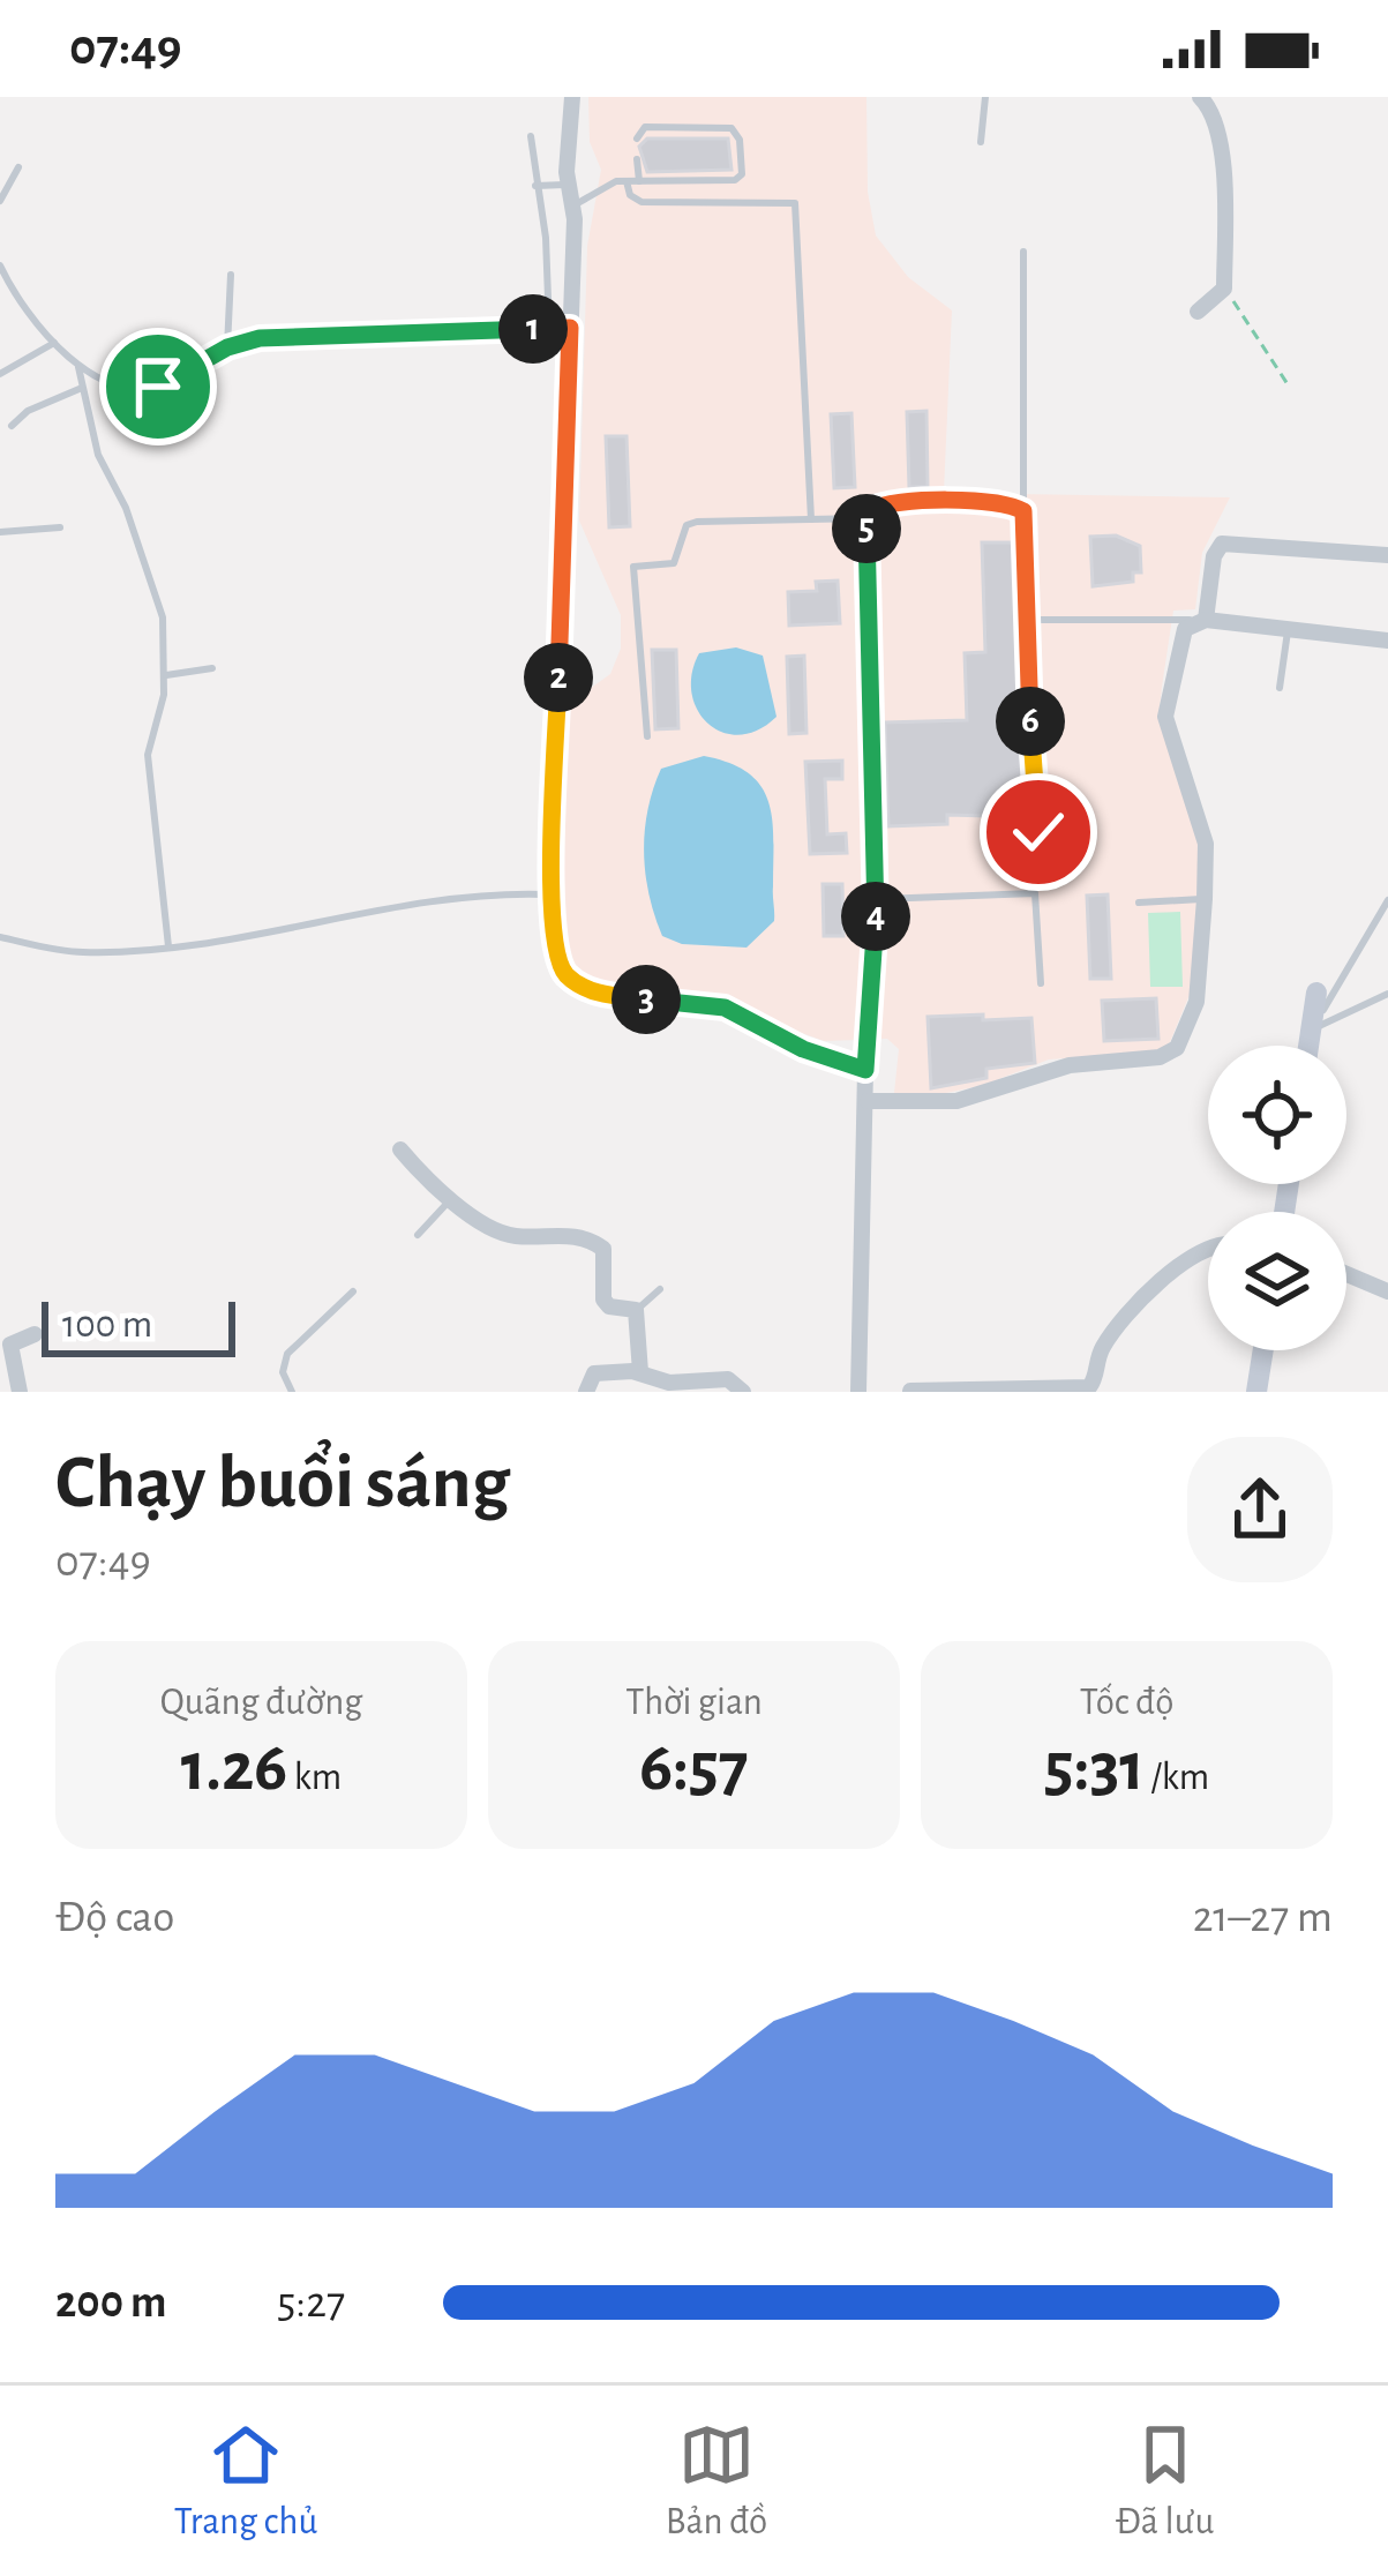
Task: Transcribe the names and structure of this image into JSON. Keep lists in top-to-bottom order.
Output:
{
  "scale_bar": "100 m",
  "page": {
    "status": "07:49",
    "pins": [
      "1",
      "5",
      "2",
      "6",
      "4",
      "3"
    ],
    "scale": "100 m",
    "heading": ["Chạy buổi sáng", "07:49"],
    "stats": [
      ["Quãng đường", "1.26 km"],
      ["Thời gian", "6:57"],
      ["Tốc độ", "5:31 /km"]
    ],
    "chart": ["Độ cao", "21–27 m"],
    "list": [
      {
        "name": "200 m",
        "note": "5:27"
      }
    ],
    "tabs": ["Trang chủ", "Bản đồ", "Đã lưu"]
  }
}
